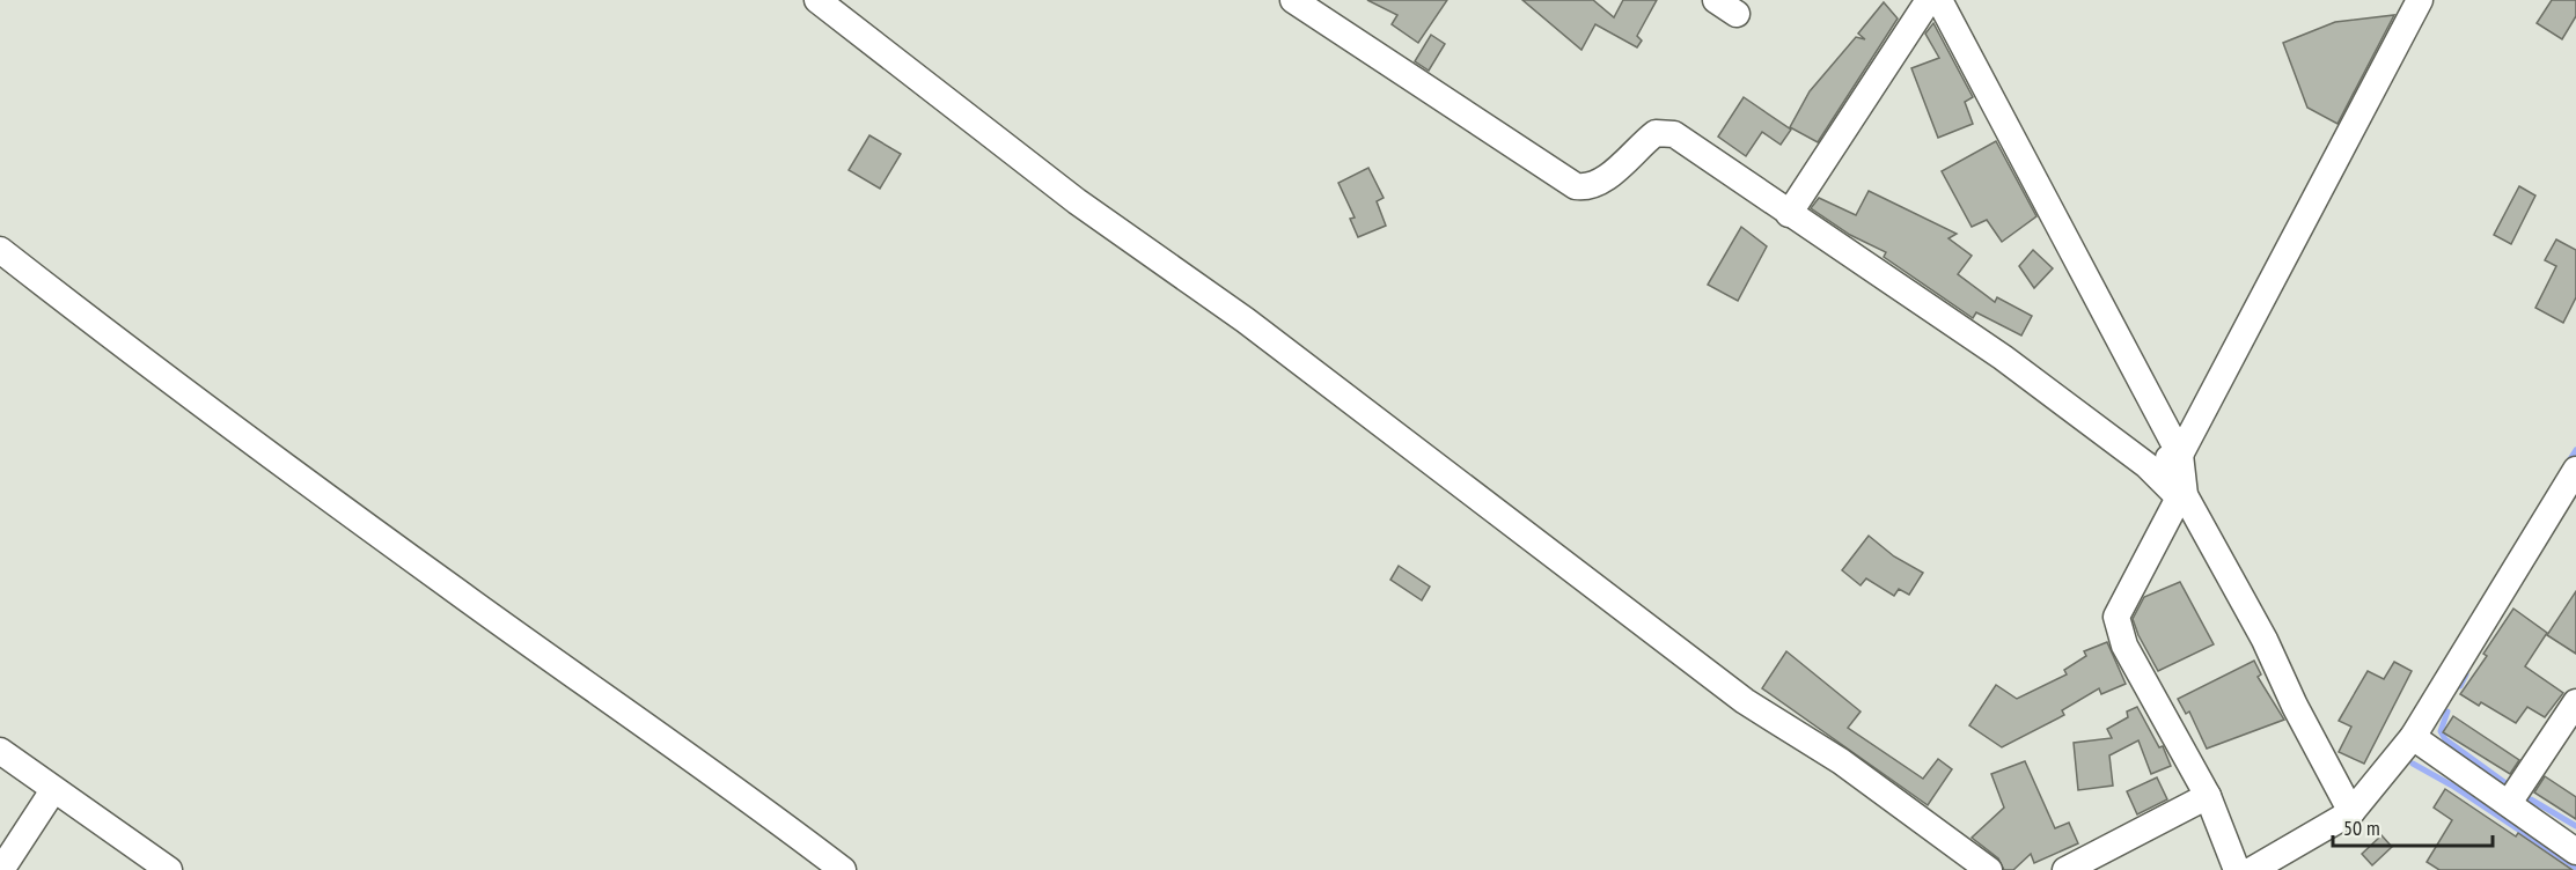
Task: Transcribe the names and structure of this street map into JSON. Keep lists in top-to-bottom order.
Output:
{
  "scale_bar": "50 m"
}
